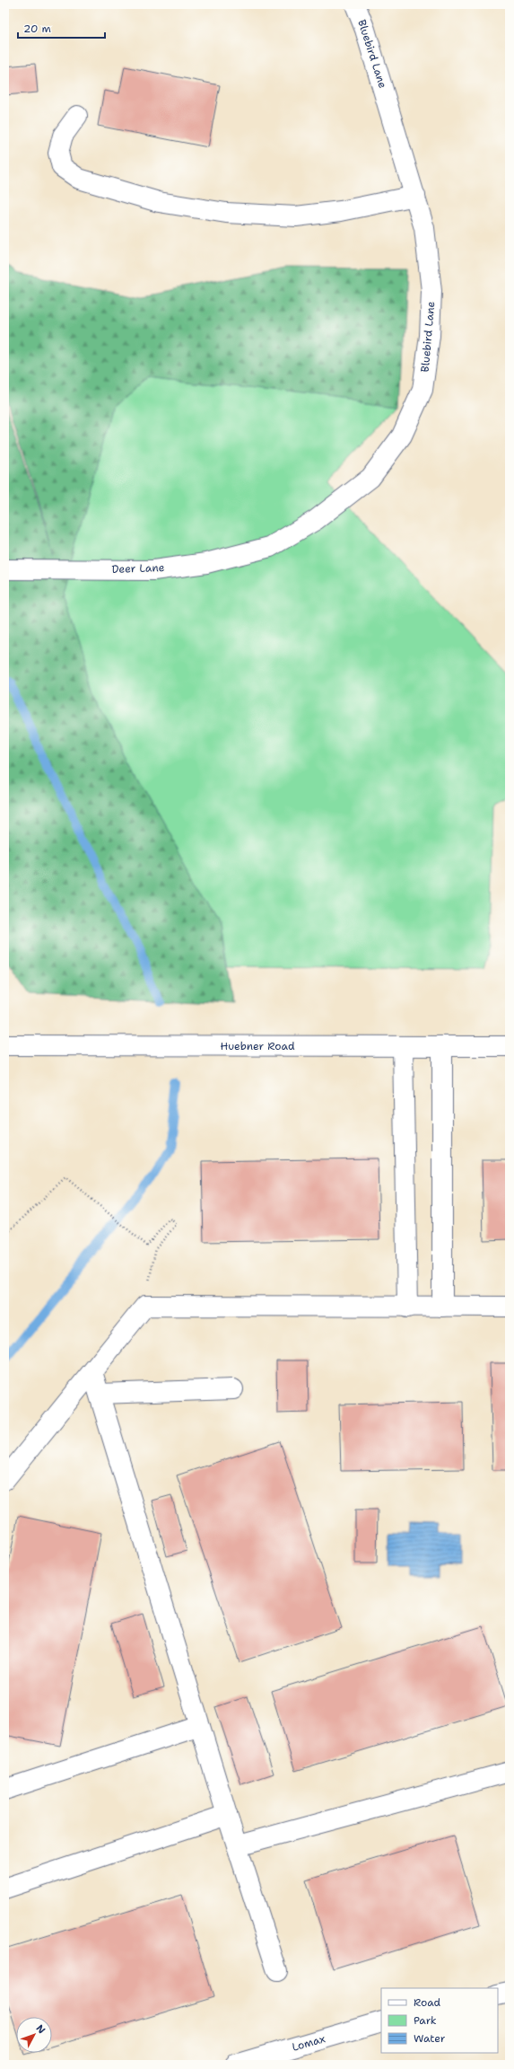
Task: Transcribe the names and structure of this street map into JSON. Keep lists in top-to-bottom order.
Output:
{
  "streets": {
    "street": [
      "Bluebird Lane",
      "Deer Lane",
      "Huebner Road",
      "Lomax"
    ]
  },
  "crossings": [
    ["Bluebird Lane", "Deer Lane"]
  ],
  "legend": ["Road", "Park", "Water"],
  "scale_bar": "20 m",
  "north": "top right"
}
